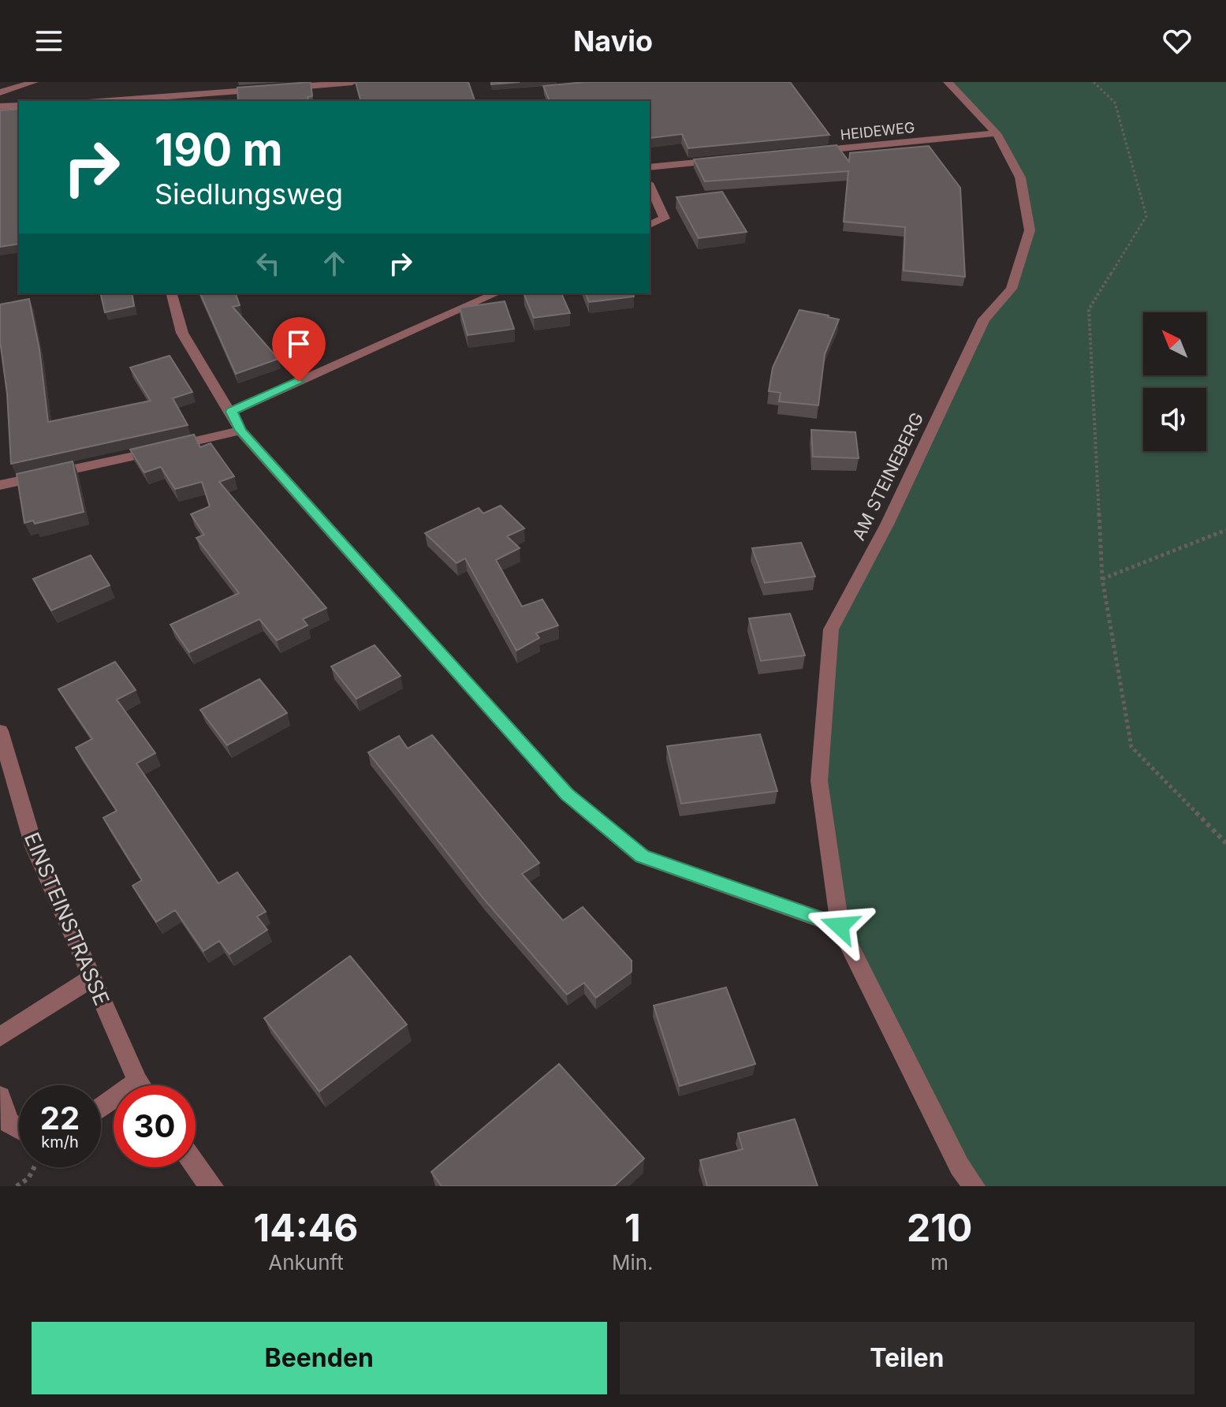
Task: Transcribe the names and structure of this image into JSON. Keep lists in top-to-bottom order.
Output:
{
  "streets": {
    "street": ["HEIDEWEG", "AM STEINEBERG", "EINSTEINSTRASSE"]
  },
  "crossings": [
    ["HEIDEWEG", "AM STEINEBERG"]
  ],
  "north": "top left",
  "page": {
    "header": "Navio",
    "turn": ["190 m", "Siedlungsweg"],
    "speed": "22 km/h",
    "limit": "30",
    "eta": [
      "14:46",
      "Ankunft",
      "1",
      "Min.",
      "210",
      "m"
    ],
    "buttons": ["Beenden", "Teilen"]
  }
}
